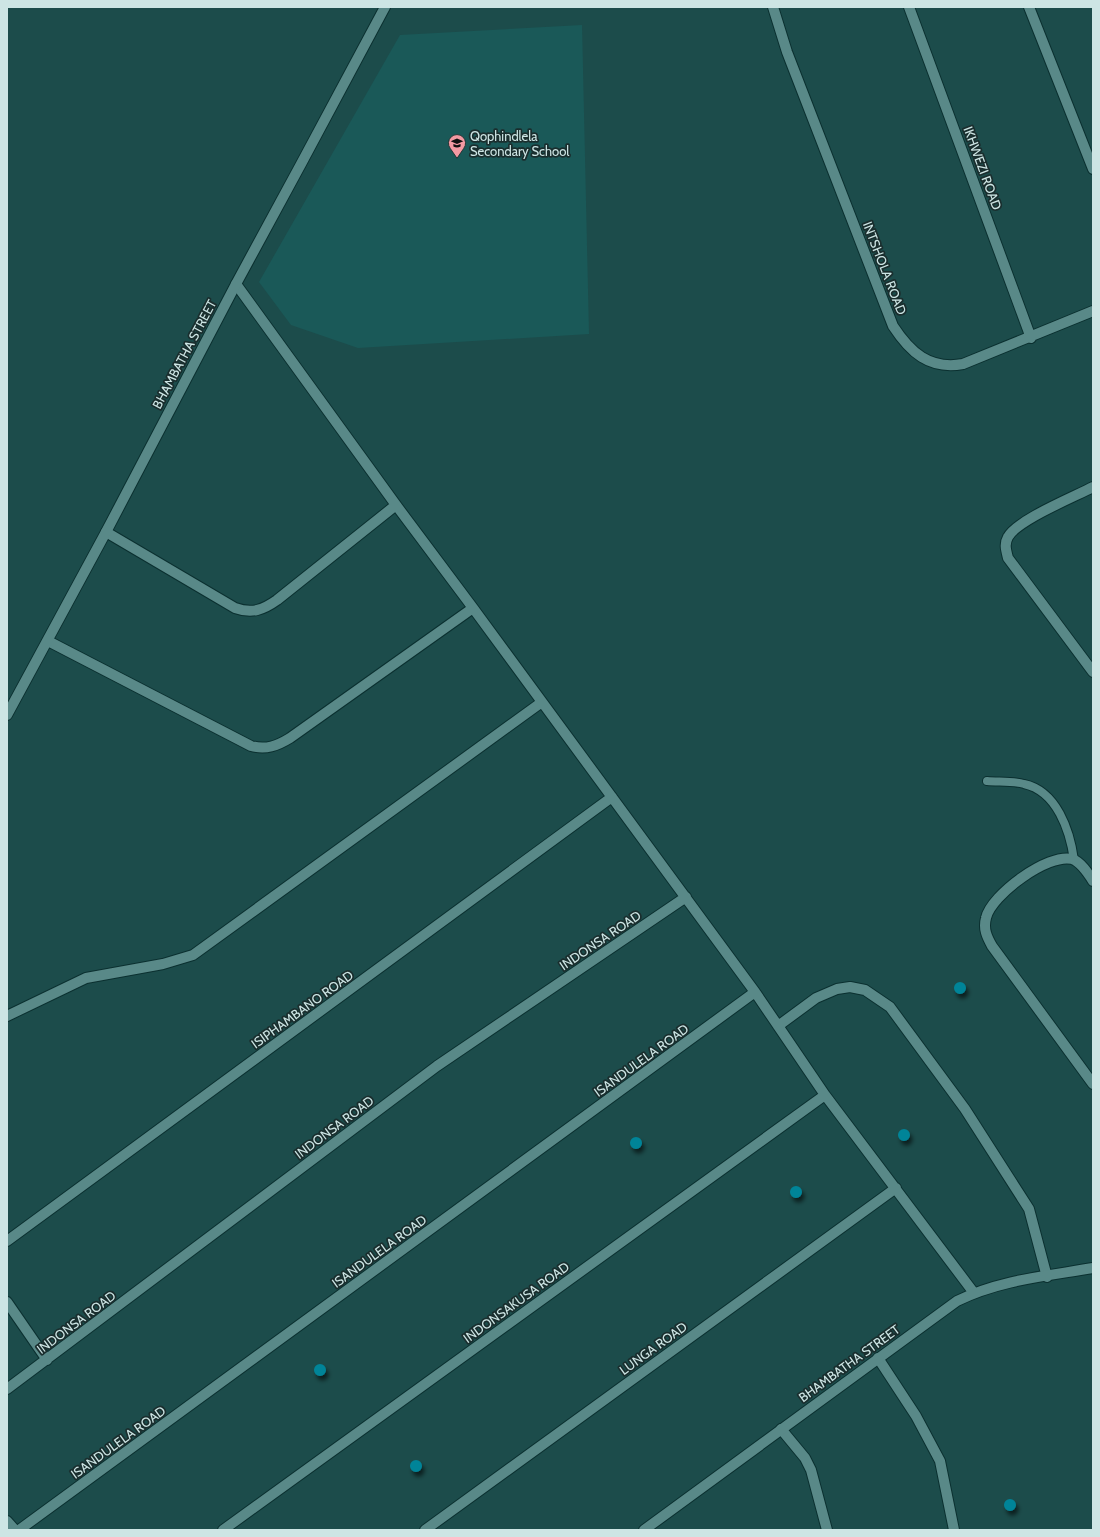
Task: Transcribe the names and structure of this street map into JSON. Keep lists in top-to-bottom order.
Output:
{
  "streets": {
    "street": [
      "IKHWEZI ROAD",
      "INTSHOLA ROAD",
      "BHAMBATHA STREET",
      "INDONSA ROAD",
      "ISIPHAMBANO ROAD",
      "ISANDULELA ROAD",
      "INDONSAKUSA ROAD",
      "LUNGA ROAD"
    ]
  },
  "crossings": [
    ["IKHWEZI ROAD", "INTSHOLA ROAD"]
  ],
  "places": {
    "school or university": ["Qophindlela Secondary School"]
  }
}
